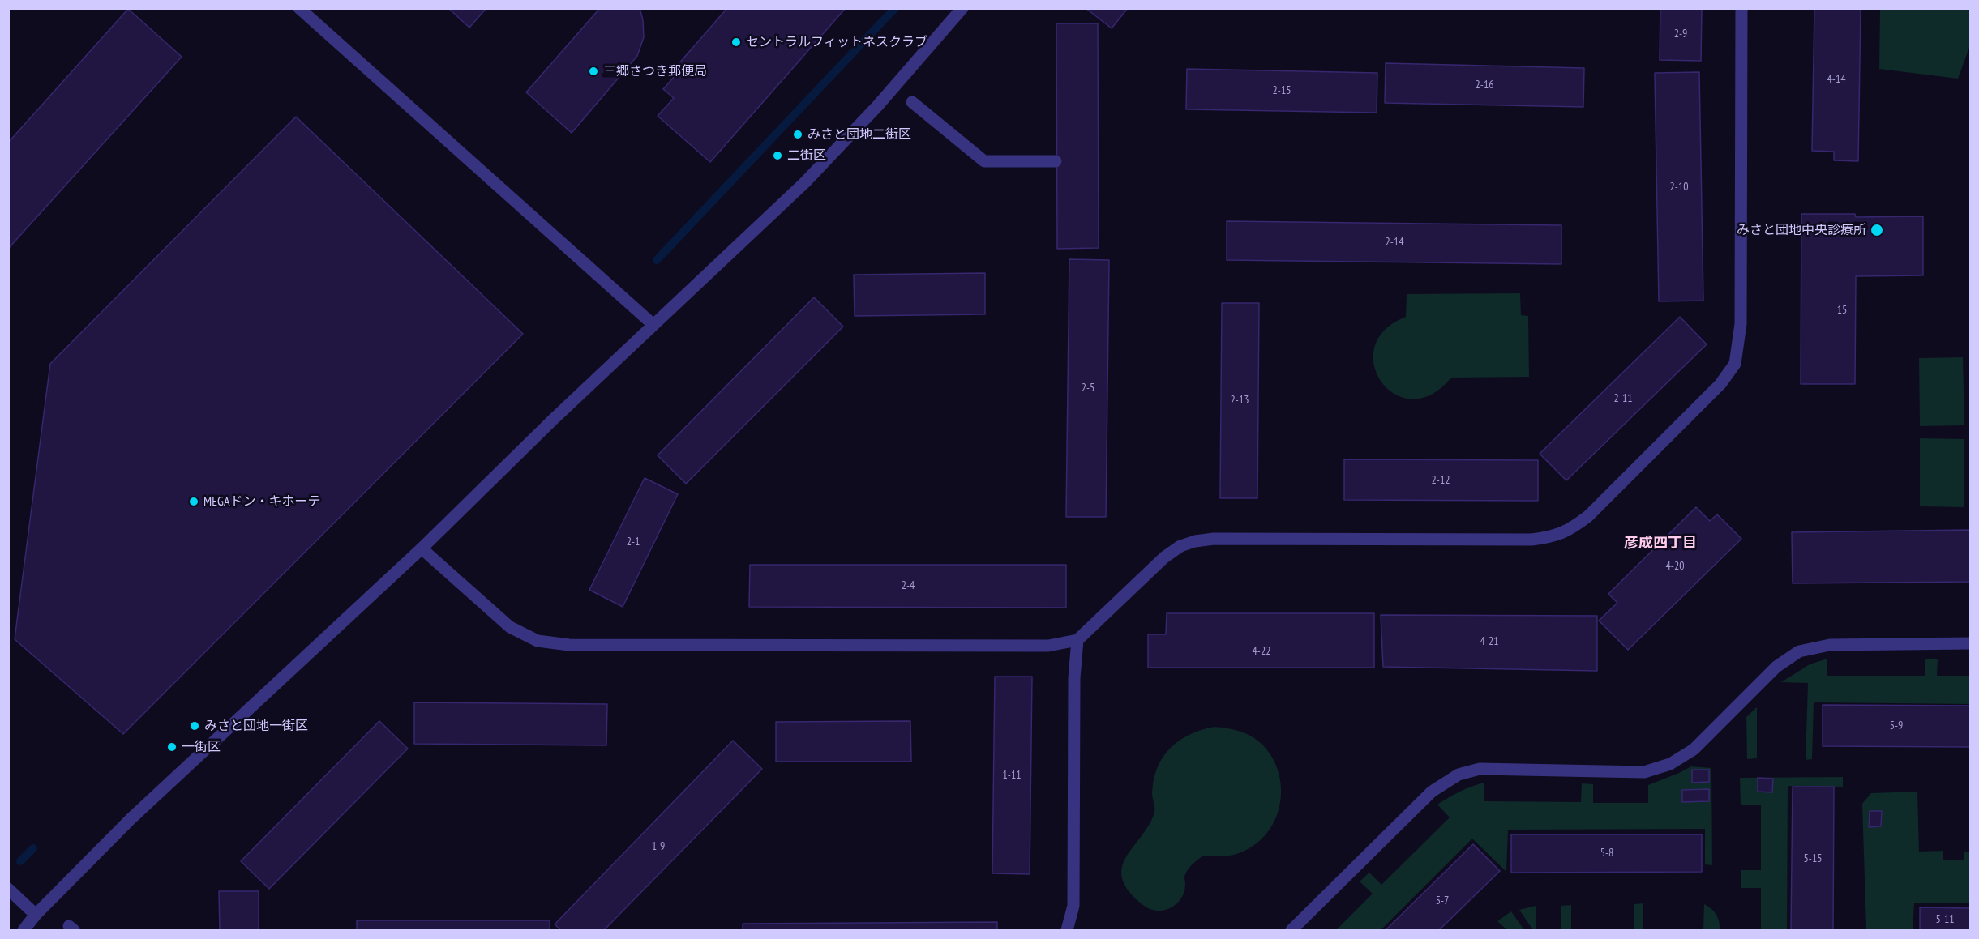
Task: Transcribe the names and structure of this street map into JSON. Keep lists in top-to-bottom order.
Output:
{
  "districts": ["彦成四丁目"],
  "places": [
    "セントラルフィットネスクラブ",
    "三郷さつき郵便局",
    "みさと団地二街区",
    "二街区",
    "みさと団地中央診療所",
    "MEGAドン・キホーテ",
    "みさと団地一街区",
    "一街区"
  ],
  "house_numbers": [
    "2-9",
    "4-14",
    "2-16",
    "2-15",
    "2-10",
    "2-14",
    "15",
    "2-5",
    "2-11",
    "2-13",
    "2-12",
    "2-1",
    "4-20",
    "2-4",
    "4-21",
    "4-22",
    "5-9",
    "1-11",
    "1-9",
    "5-8",
    "5-15",
    "5-7",
    "5-11"
  ]
}
